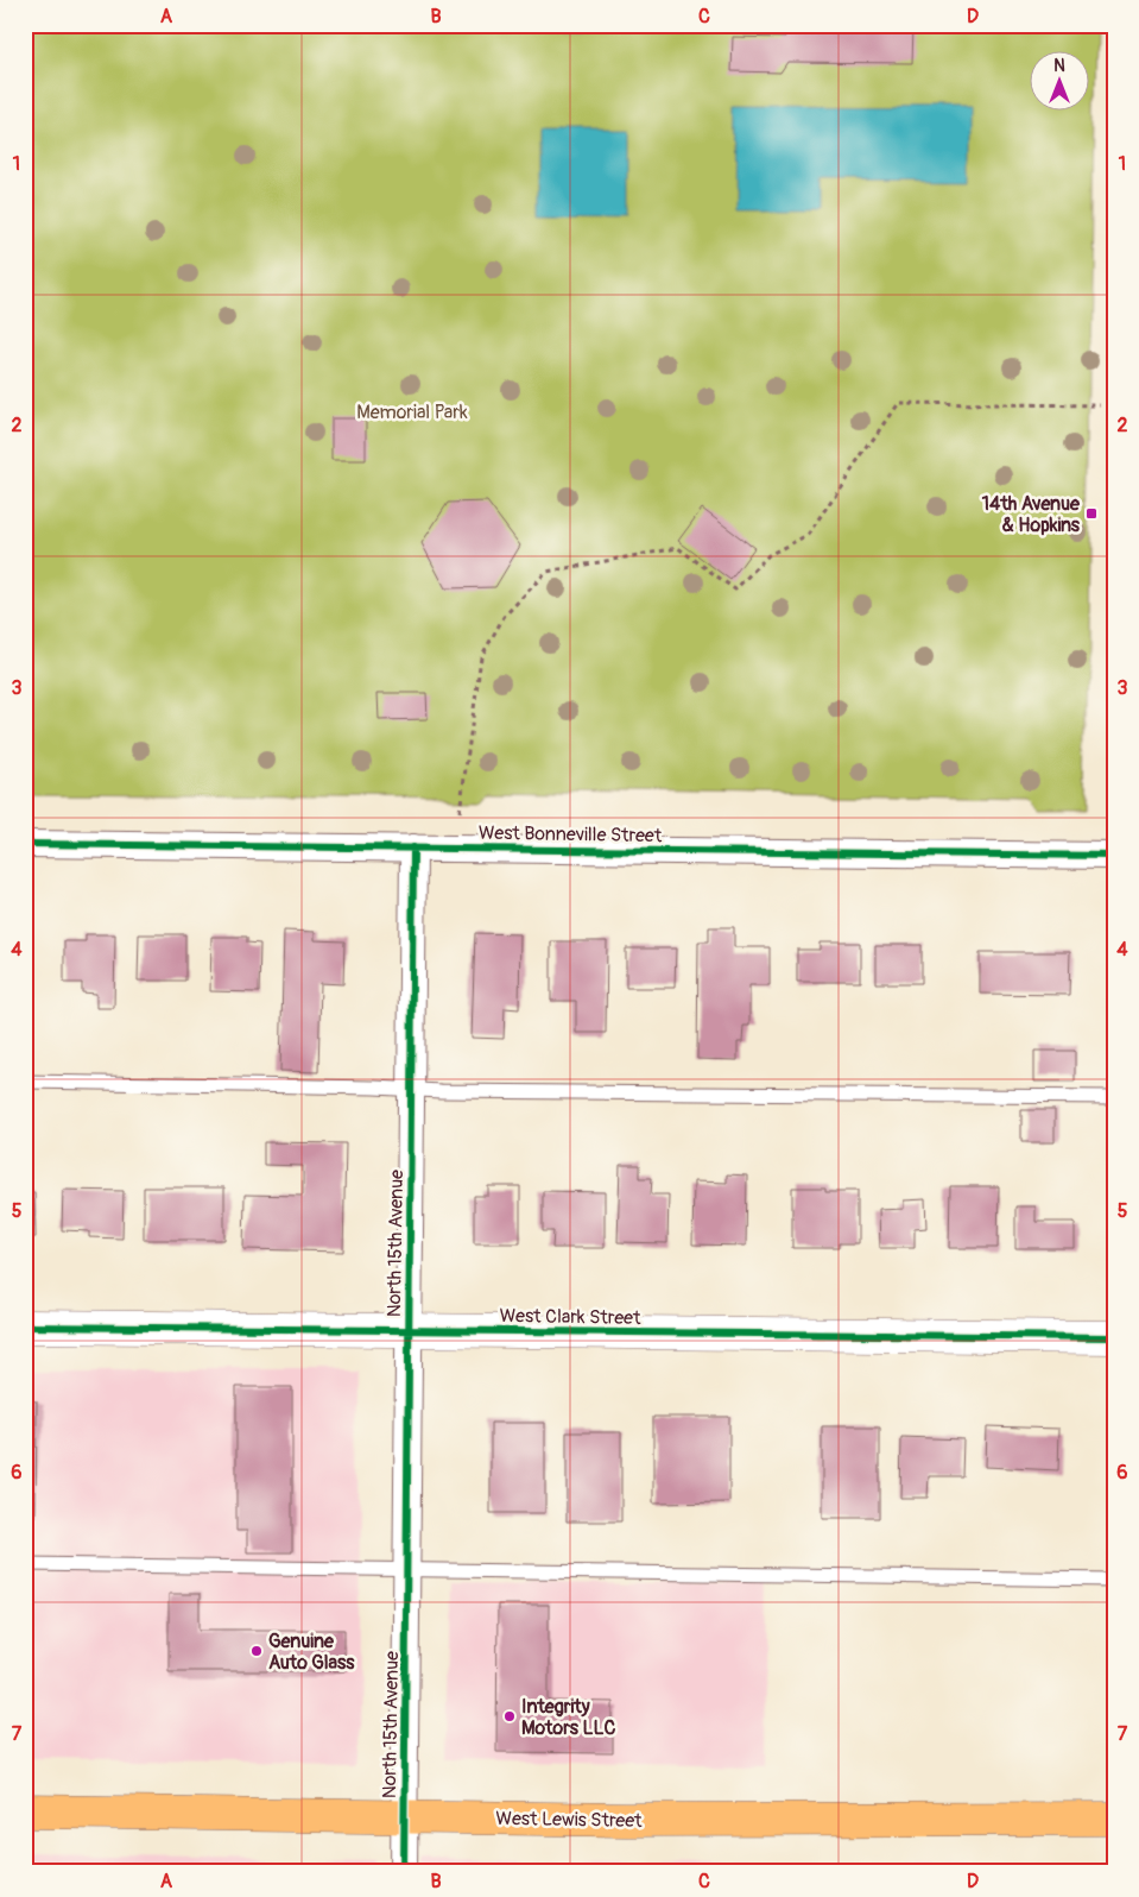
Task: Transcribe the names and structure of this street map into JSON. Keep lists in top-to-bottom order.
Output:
{
  "streets": {
    "main road": ["West Lewis Street"],
    "street": ["West Bonneville Street", "North 15th Avenue", "West Clark Street"]
  },
  "crossings": [
    ["West Bonneville Street", "North 15th Avenue"],
    ["North 15th Avenue", "West Clark Street"],
    ["North 15th Avenue", "West Lewis Street"]
  ],
  "parks": ["Memorial Park"],
  "places": {
    "transit": ["14th Avenue & Hopkins"],
    "other": ["Genuine Auto Glass", "Integrity Motors LLC"]
  },
  "north": "top",
  "grid": {
    "columns": [
      "A",
      "B",
      "C",
      "D"
    ],
    "rows": [
      "1",
      "2",
      "3",
      "4",
      "5",
      "6",
      "7"
    ]
  }
}
